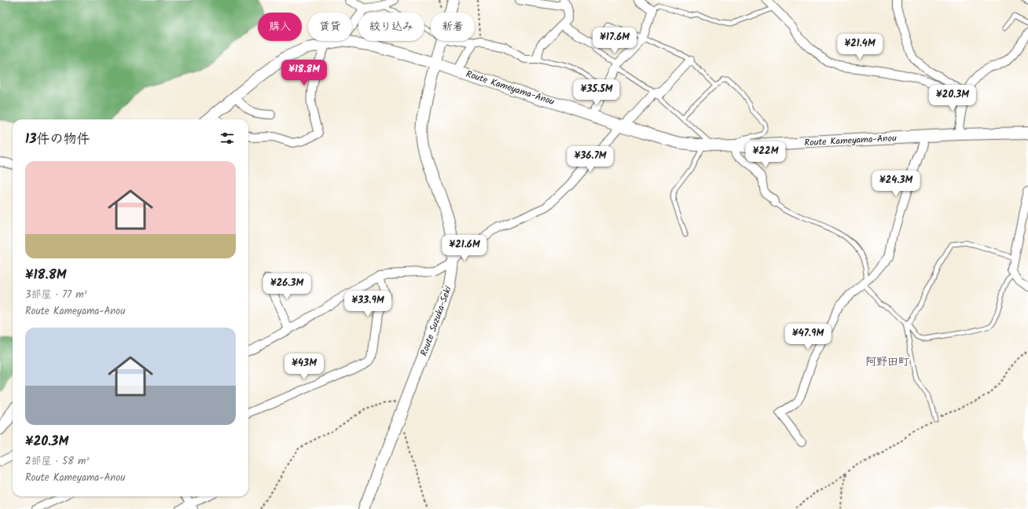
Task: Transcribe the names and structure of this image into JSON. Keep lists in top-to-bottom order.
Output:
{
  "streets": {
    "main road": ["Route Kameyama-Anou", "Route Suzuka-Seki"]
  },
  "crossings": [
    ["Route Kameyama-Anou", "Route Suzuka-Seki"]
  ],
  "districts": ["阿野田町"],
  "page": {
    "chip": [
      "購入",
      "賃貸",
      "絞り込み",
      "新着"
    ],
    "price": [
      "¥17.6M",
      "¥21.4M",
      "¥18.8M",
      "¥35.5M",
      "¥20.3M",
      "¥22M",
      "¥36.7M",
      "¥24.3M",
      "¥21.6M",
      "¥26.3M",
      "¥33.9M",
      "¥47.9M",
      "¥43M"
    ],
    "heading": "13件の物件",
    "list": [
      {
        "name": "¥18.8M",
        "note": "3部屋 · 77 m² · Route Kameyama-Anou"
      },
      {
        "name": "¥20.3M",
        "note": "2部屋 · 58 m² · Route Kameyama-Anou"
      }
    ]
  }
}
